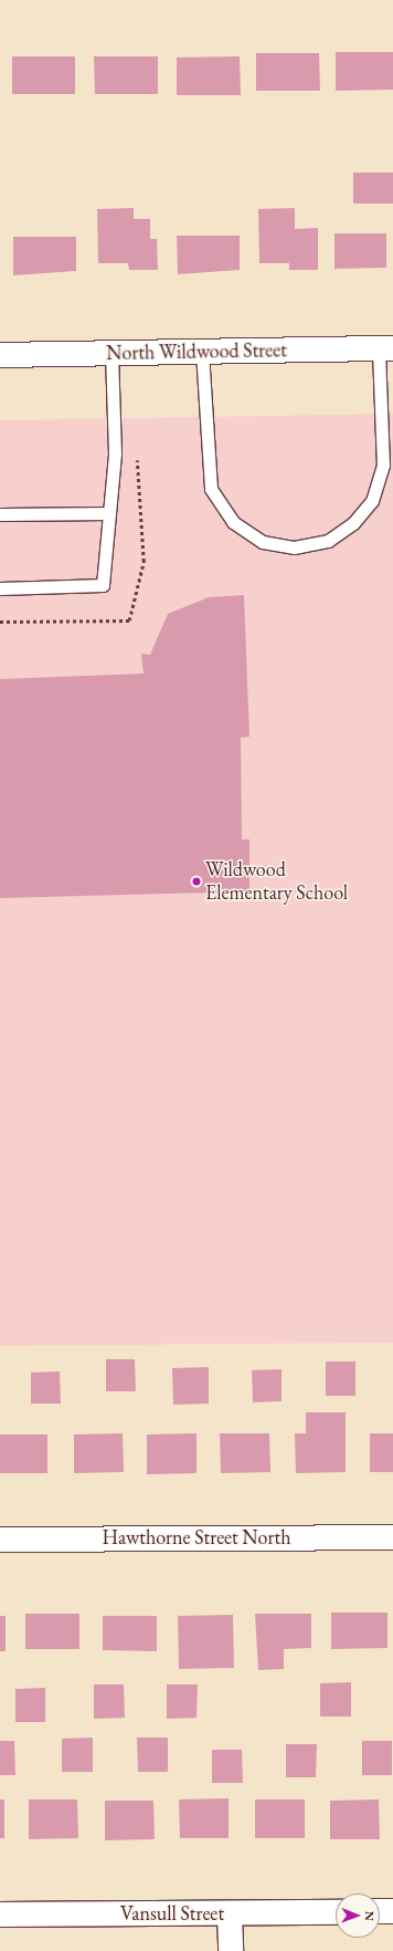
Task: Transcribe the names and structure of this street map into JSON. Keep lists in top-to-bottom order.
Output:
{
  "streets": {
    "street": ["North Wildwood Street", "Hawthorne Street North", "Vansull Street"]
  },
  "places": ["Wildwood Elementary School"],
  "north": "right"
}
